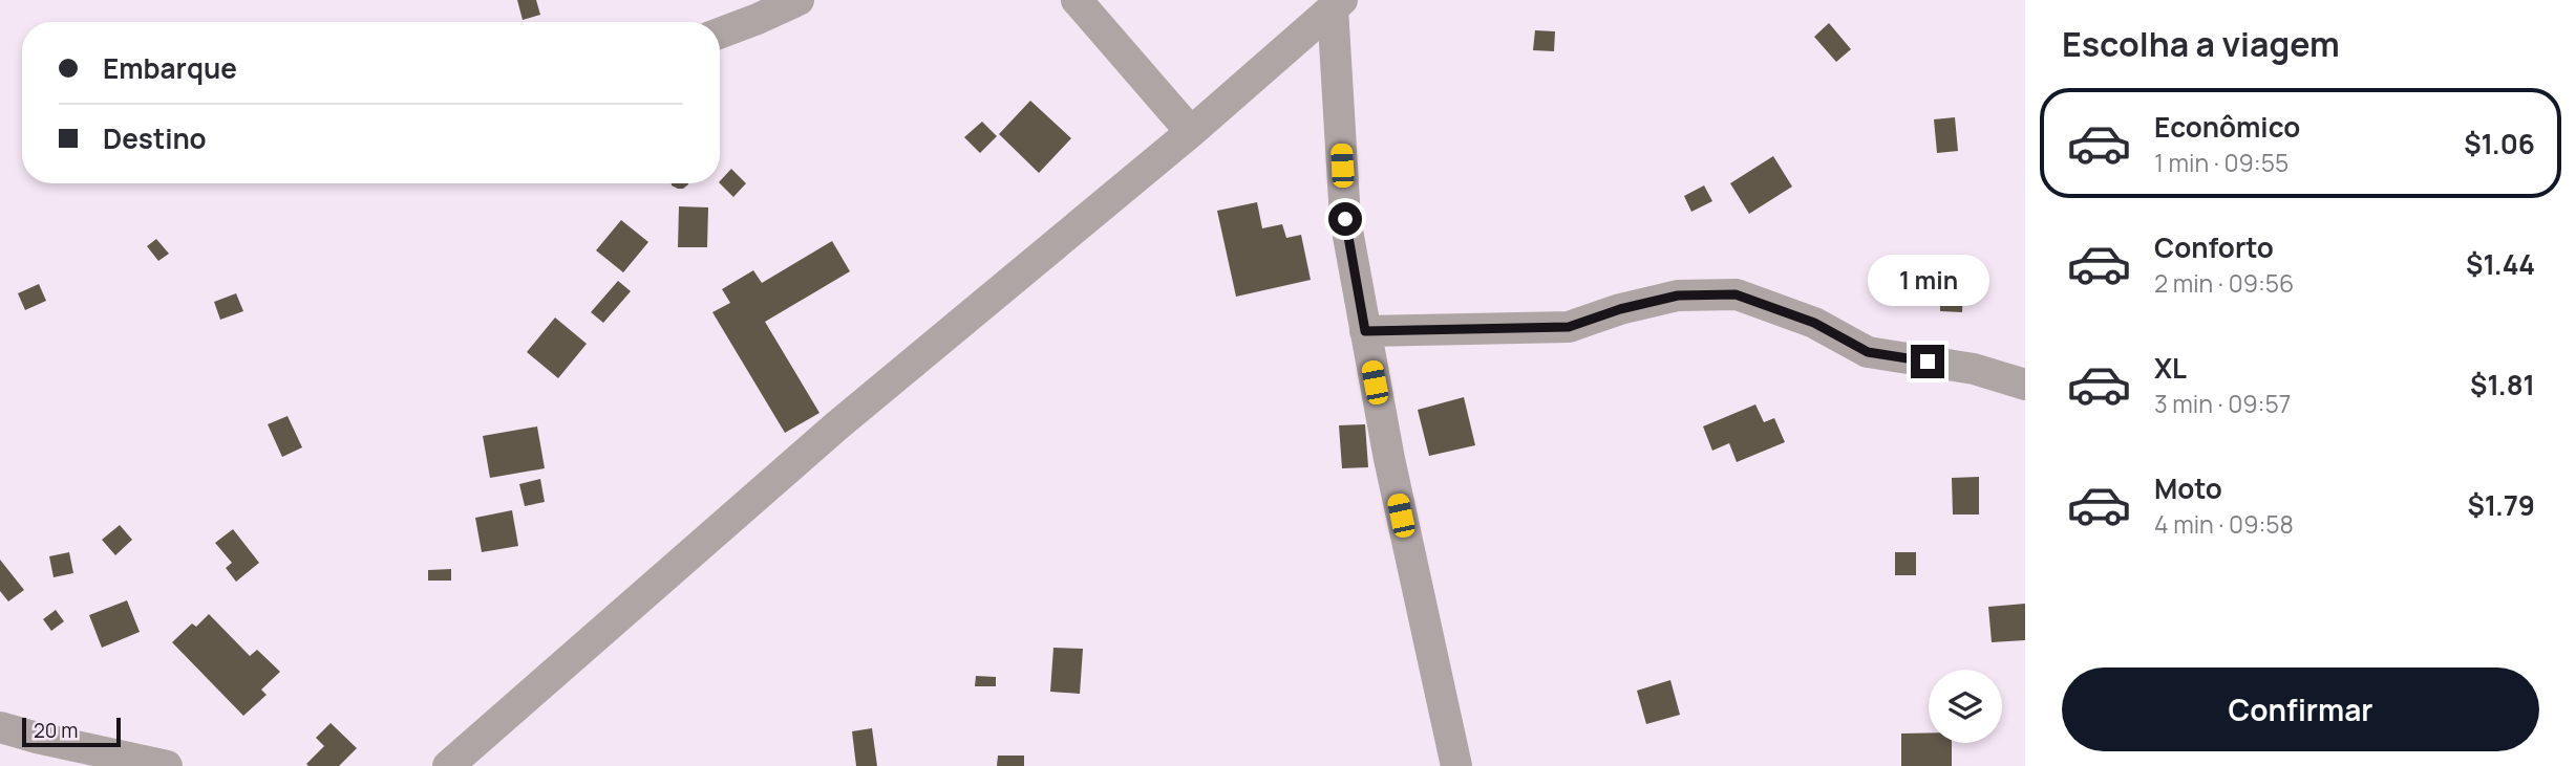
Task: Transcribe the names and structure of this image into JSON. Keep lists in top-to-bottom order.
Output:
{
  "scale_bar": "20 m",
  "page": {
    "heading": "Escolha a viagem",
    "banner": ["Embarque", "Destino"],
    "list": [
      {
        "name": "Econômico",
        "note": "1 min · 09:55",
        "value": "$1.06"
      },
      {
        "name": "Conforto",
        "note": "2 min · 09:56",
        "value": "$1.44"
      },
      {
        "name": "XL",
        "note": "3 min · 09:57",
        "value": "$1.81"
      },
      {
        "name": "Moto",
        "note": "4 min · 09:58",
        "value": "$1.79"
      }
    ],
    "bubble": "1 min",
    "buttons": "Confirmar",
    "scale": "20 m"
  }
}
